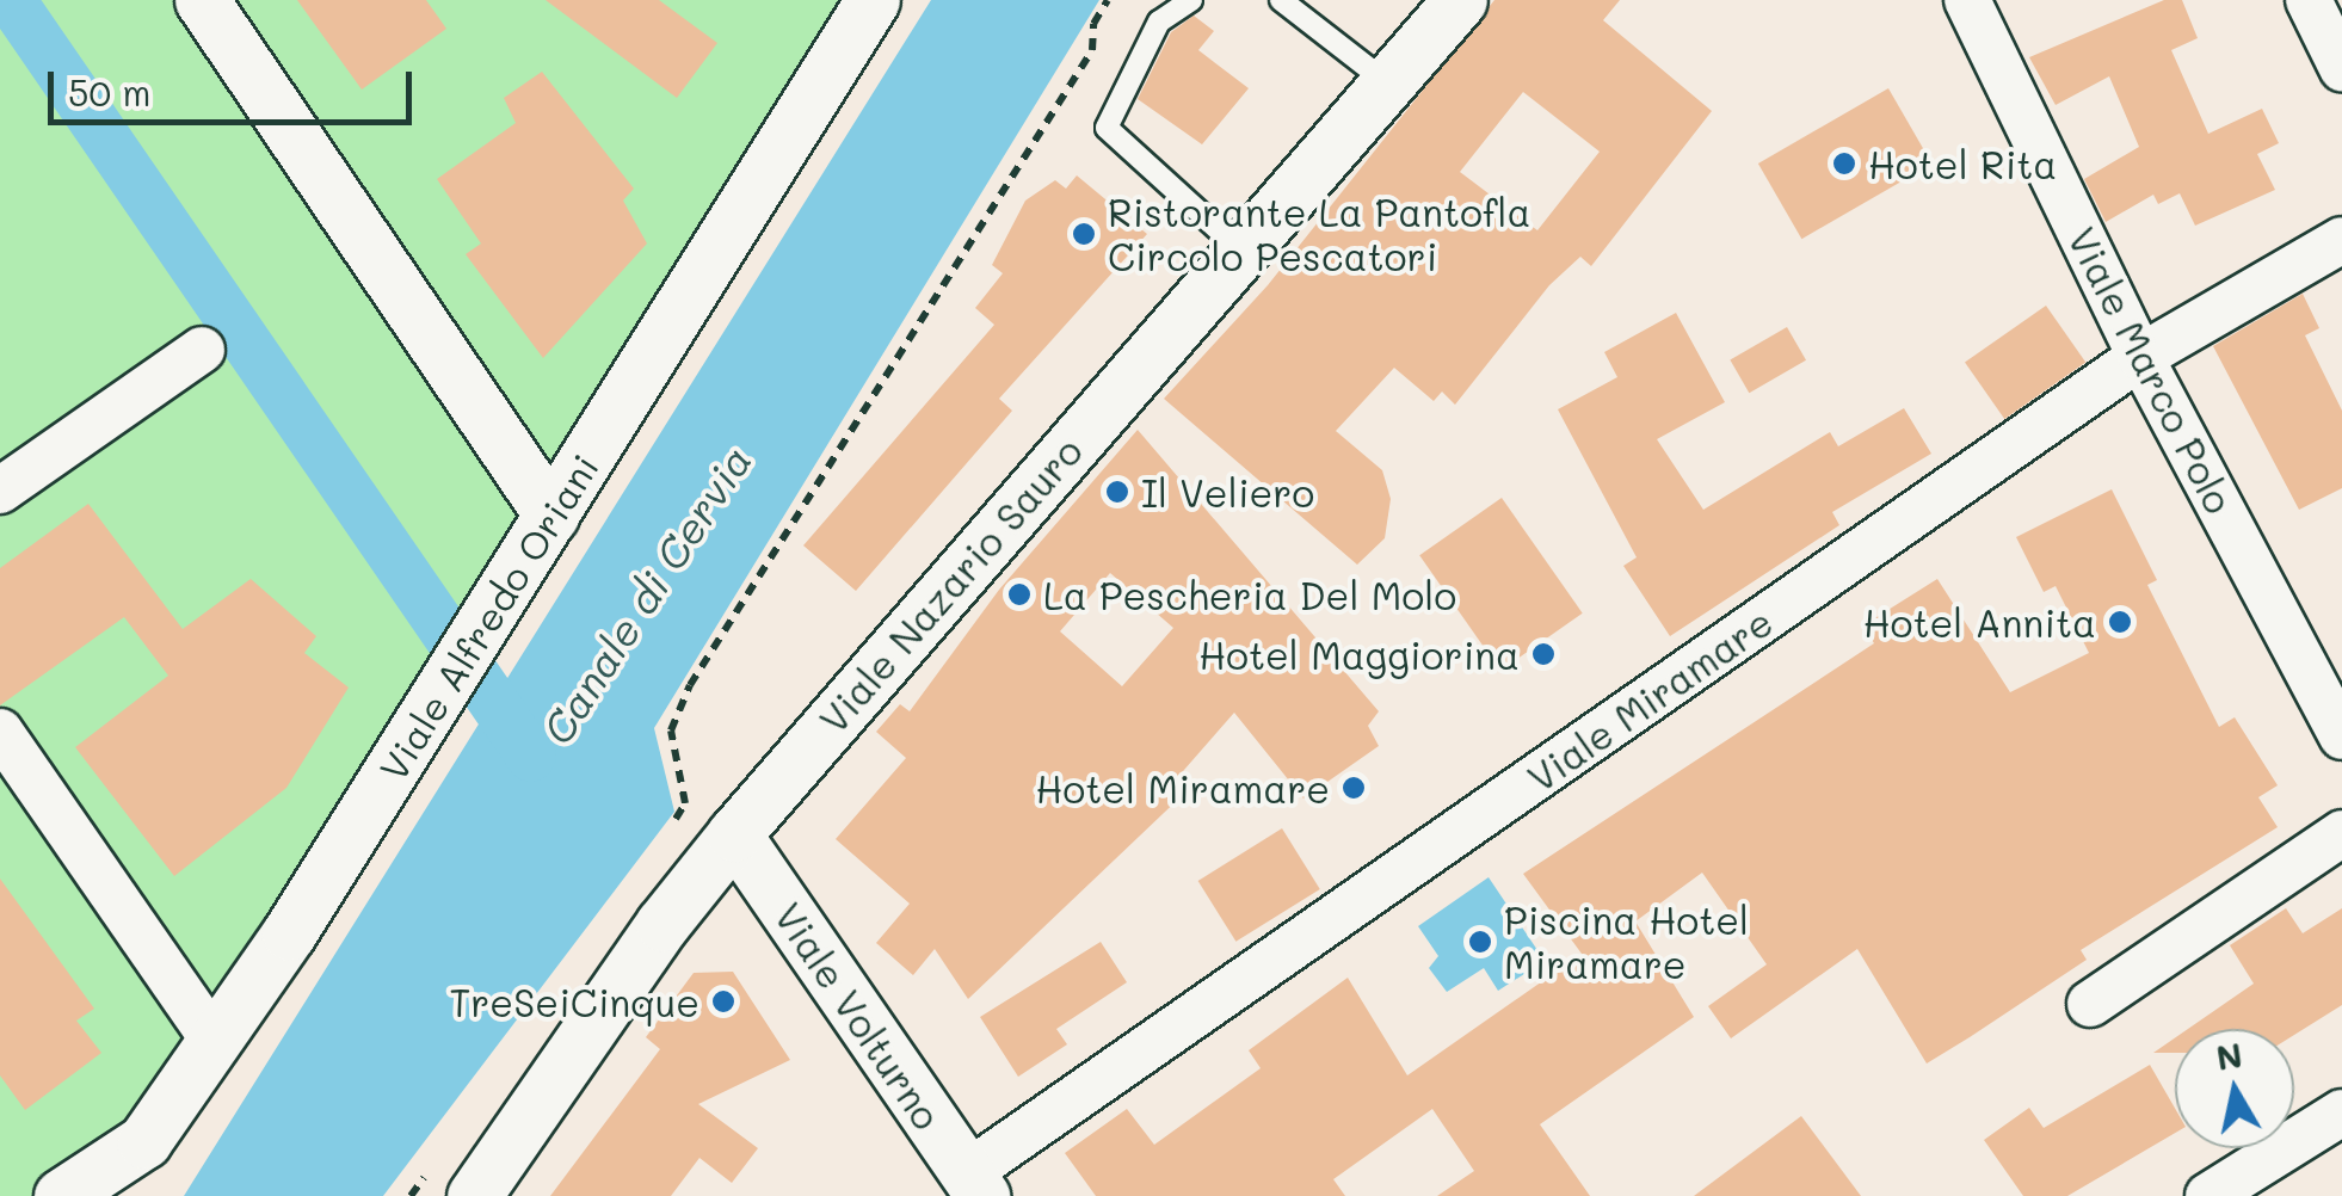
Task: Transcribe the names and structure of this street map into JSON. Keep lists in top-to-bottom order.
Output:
{
  "streets": {
    "street": [
      "Viale Marco Polo",
      "Viale Nazario Sauro",
      "Viale Alfredo Oriani",
      "Viale Miramare",
      "Viale Volturno"
    ]
  },
  "crossings": [
    ["Viale Marco Polo", "Viale Miramare"],
    ["Viale Nazario Sauro", "Viale Volturno"],
    ["Viale Miramare", "Viale Volturno"]
  ],
  "water": ["Canale di Cervia"],
  "places": [
    "Hotel Rita",
    "Ristorante La Pantofla Circolo Pescatori",
    "Il Veliero",
    "La Pescheria Del Molo",
    "Hotel Annita",
    "Hotel Maggiorina",
    "Hotel Miramare",
    "Piscina Hotel Miramare",
    "TreSeiCinque"
  ],
  "scale_bar": "50 m",
  "north": "top"
}
